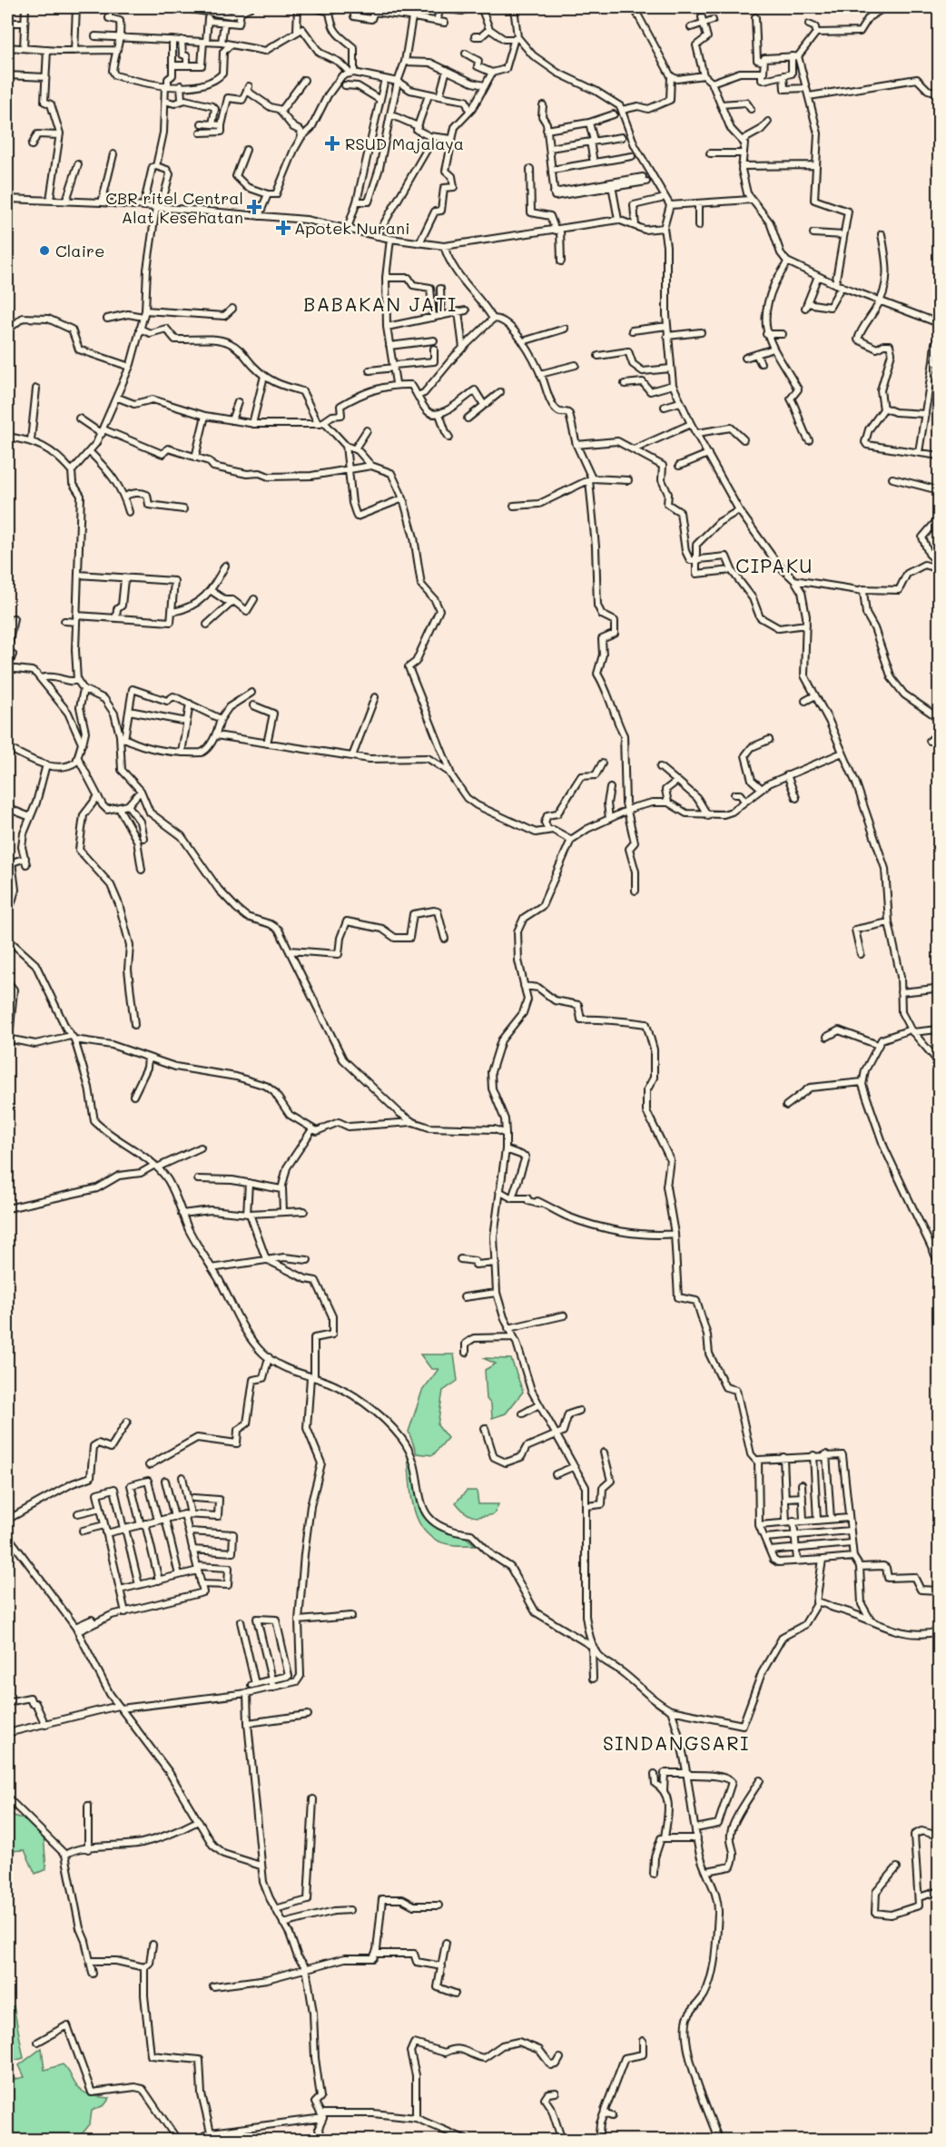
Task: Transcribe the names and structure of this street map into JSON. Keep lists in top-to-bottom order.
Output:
{
  "districts": ["BABAKAN JATI", "CIPAKU", "SINDANGSARI"],
  "places": {
    "health": ["RSUD Majalaya", "CBR ritel Central Alat Kesehatan", "Apotek Nurani"],
    "other": ["Claire"]
  }
}
